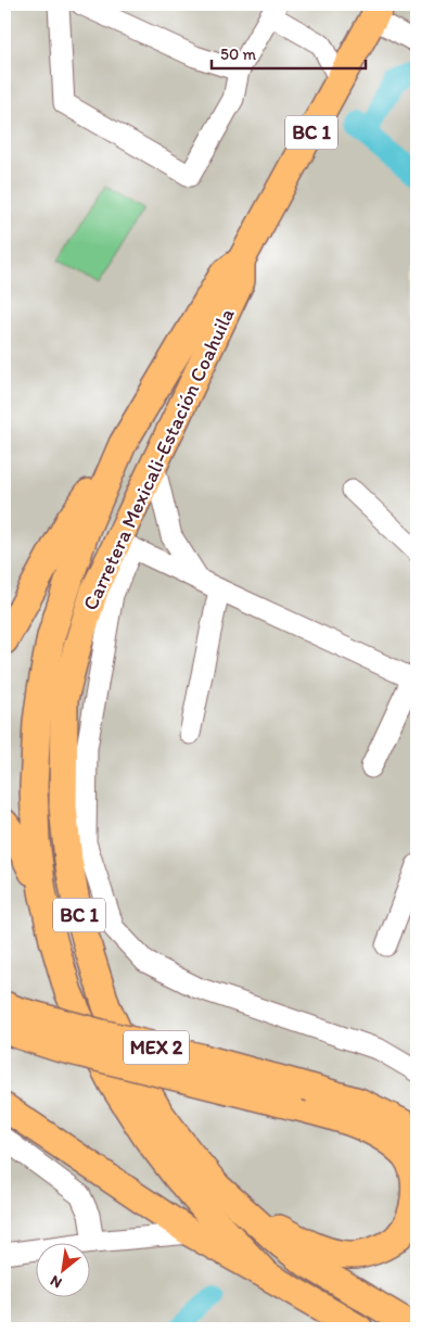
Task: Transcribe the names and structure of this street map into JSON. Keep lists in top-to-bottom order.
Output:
{
  "streets": {
    "main road": ["BC 1", "Carretera Mexicali-Estación Coahuila", "MEX 2"]
  },
  "scale_bar": "50 m",
  "north": "bottom left"
}
